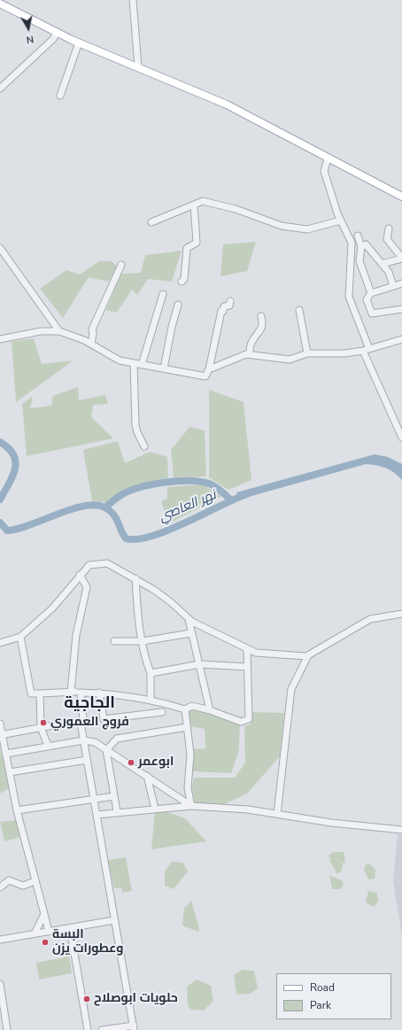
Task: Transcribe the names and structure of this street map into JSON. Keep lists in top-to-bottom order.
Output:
{
  "districts": ["الجاجية"],
  "water": ["نهر العاصي"],
  "places": [
    "فروج العموري",
    "ابوعمر",
    "البسة وعطورات يزن",
    "حلويات ابوصلاح"
  ],
  "legend": ["Road", "Park"],
  "north": "bottom"
}
